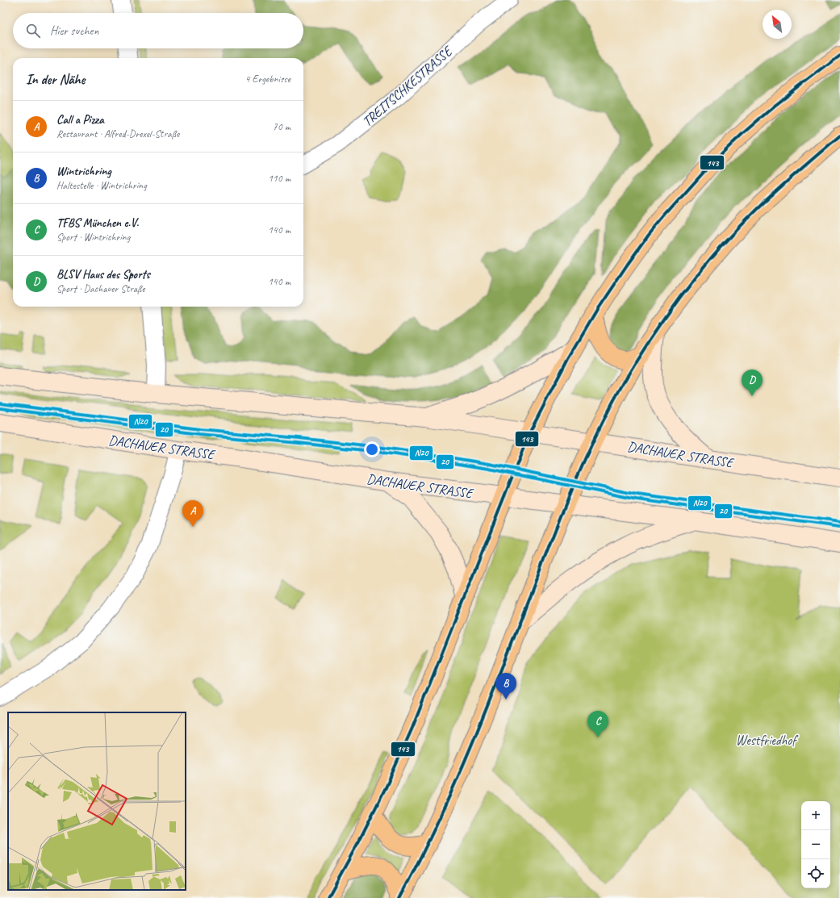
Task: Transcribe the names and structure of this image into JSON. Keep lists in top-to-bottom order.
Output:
{
  "streets": {
    "main road": ["DACHAUER STRASSE"],
    "street": ["TREITSCHKESTRASSE"]
  },
  "parks": ["Westfriedhof"],
  "lines": ["transit line 143", "transit line N20", "transit line 20"],
  "north": "top left",
  "page": {
    "search": "Hier suchen",
    "heading": ["In der Nähe", "4 Ergebnisse"],
    "list": [
      {
        "mark": "A",
        "name": "Call a Pizza",
        "note": "Restaurant · Alfred-Drexel-Straße",
        "value": "70 m"
      },
      {
        "mark": "B",
        "name": "Wintrichring",
        "note": "Haltestelle · Wintrichring",
        "value": "110 m"
      },
      {
        "mark": "C",
        "name": "TFBS München e.V.",
        "note": "Sport · Wintrichring",
        "value": "140 m"
      },
      {
        "mark": "D",
        "name": "BLSV Haus des Sports",
        "note": "Sport · Dachauer Straße",
        "value": "140 m"
      }
    ],
    "pins": [
      "D",
      "A",
      "B",
      "C"
    ],
    "map_buttons": ["+", "−"]
  }
}
